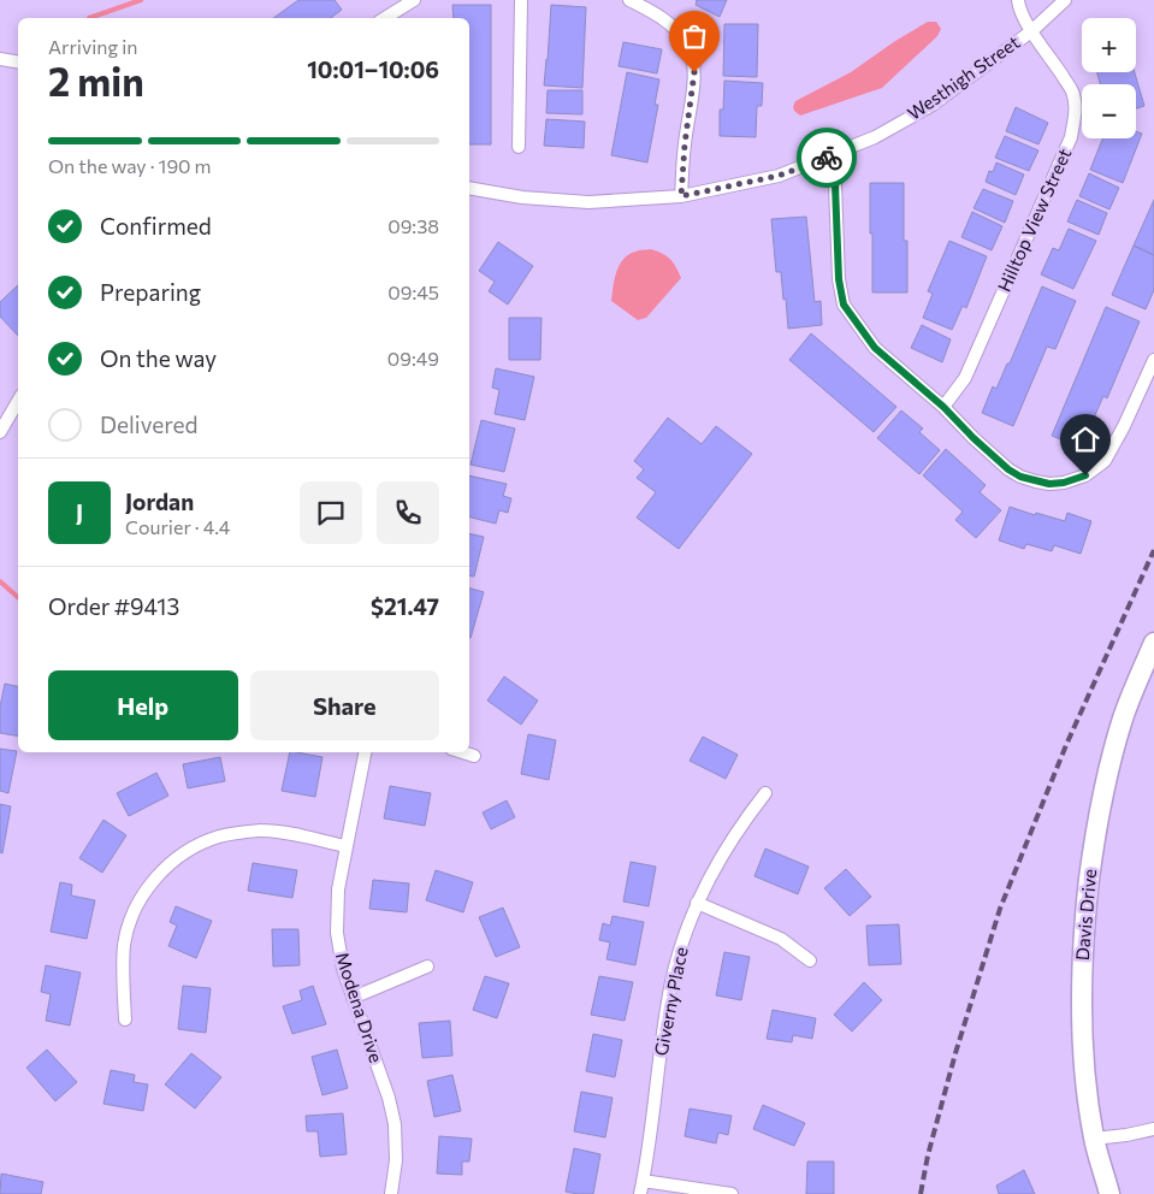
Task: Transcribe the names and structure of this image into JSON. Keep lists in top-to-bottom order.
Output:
{
  "streets": {
    "main road": ["Davis Drive"],
    "street": [
      "Westhigh Street",
      "Hilltop View Street",
      "Giverny Place",
      "Modena Drive"
    ]
  },
  "crossings": [
    ["Westhigh Street", "Hilltop View Street"]
  ],
  "page": {
    "map_buttons": ["+", "−"],
    "heading": ["2 min", "Arriving in", "10:01–10:06"],
    "panel": [
      "Jordan",
      "Courier · 4.4",
      "Order #9413",
      "$21.47"
    ],
    "bar": "On the way · 190 m",
    "list": [
      ["Confirmed", "09:38"],
      ["Preparing", "09:45"],
      ["On the way", "09:49"],
      "Delivered"
    ],
    "round": "J",
    "buttons": ["Help", "Share"]
  }
}
